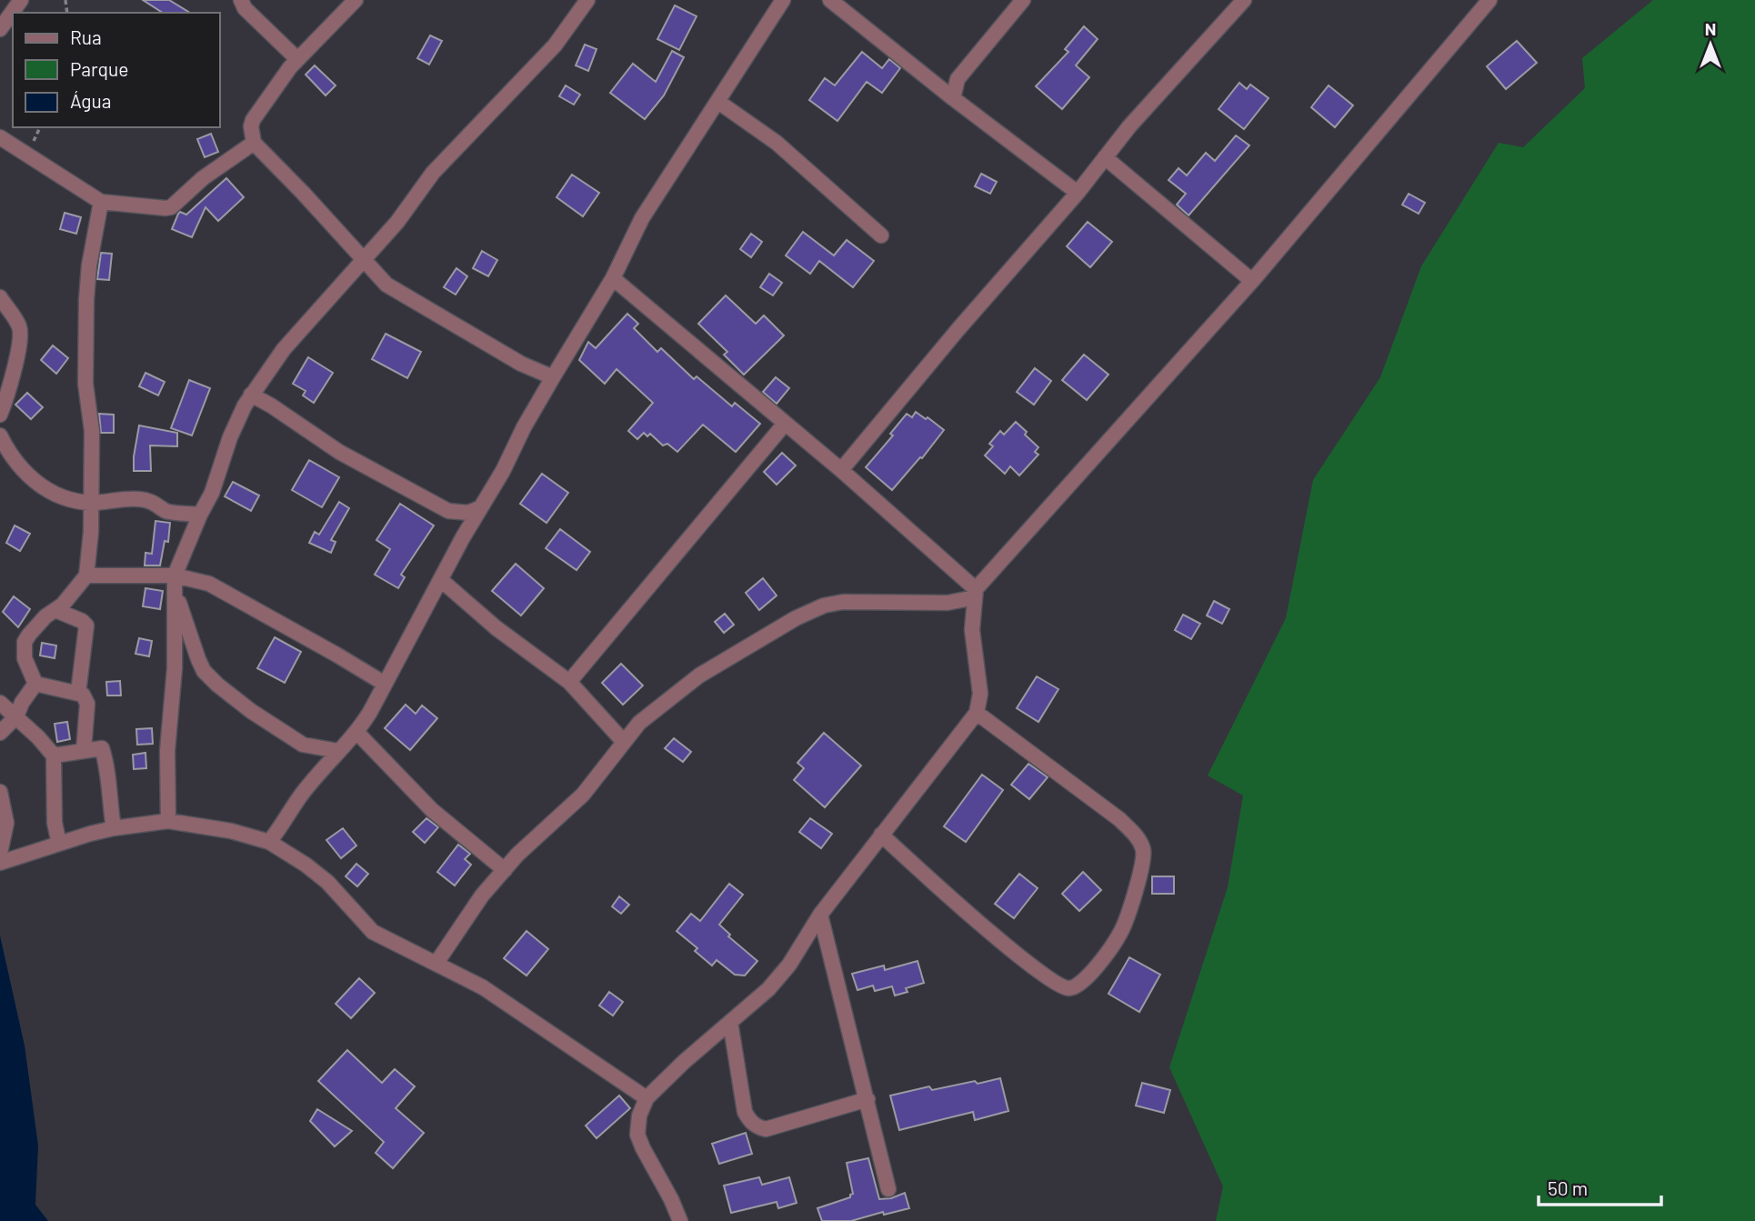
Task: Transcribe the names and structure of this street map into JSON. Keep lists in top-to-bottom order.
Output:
{
  "legend": ["Rua", "Parque", "Água"],
  "scale_bar": "50 m",
  "north": "top"
}
